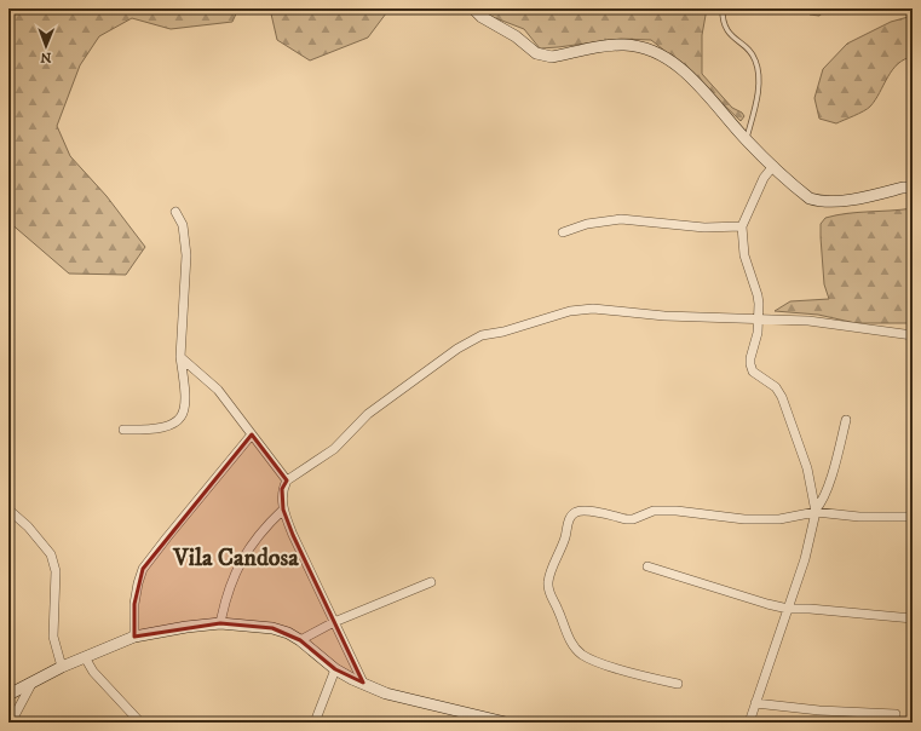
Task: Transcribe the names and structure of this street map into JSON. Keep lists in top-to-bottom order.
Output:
{
  "districts": ["Vila Candosa"],
  "north": "bottom"
}
